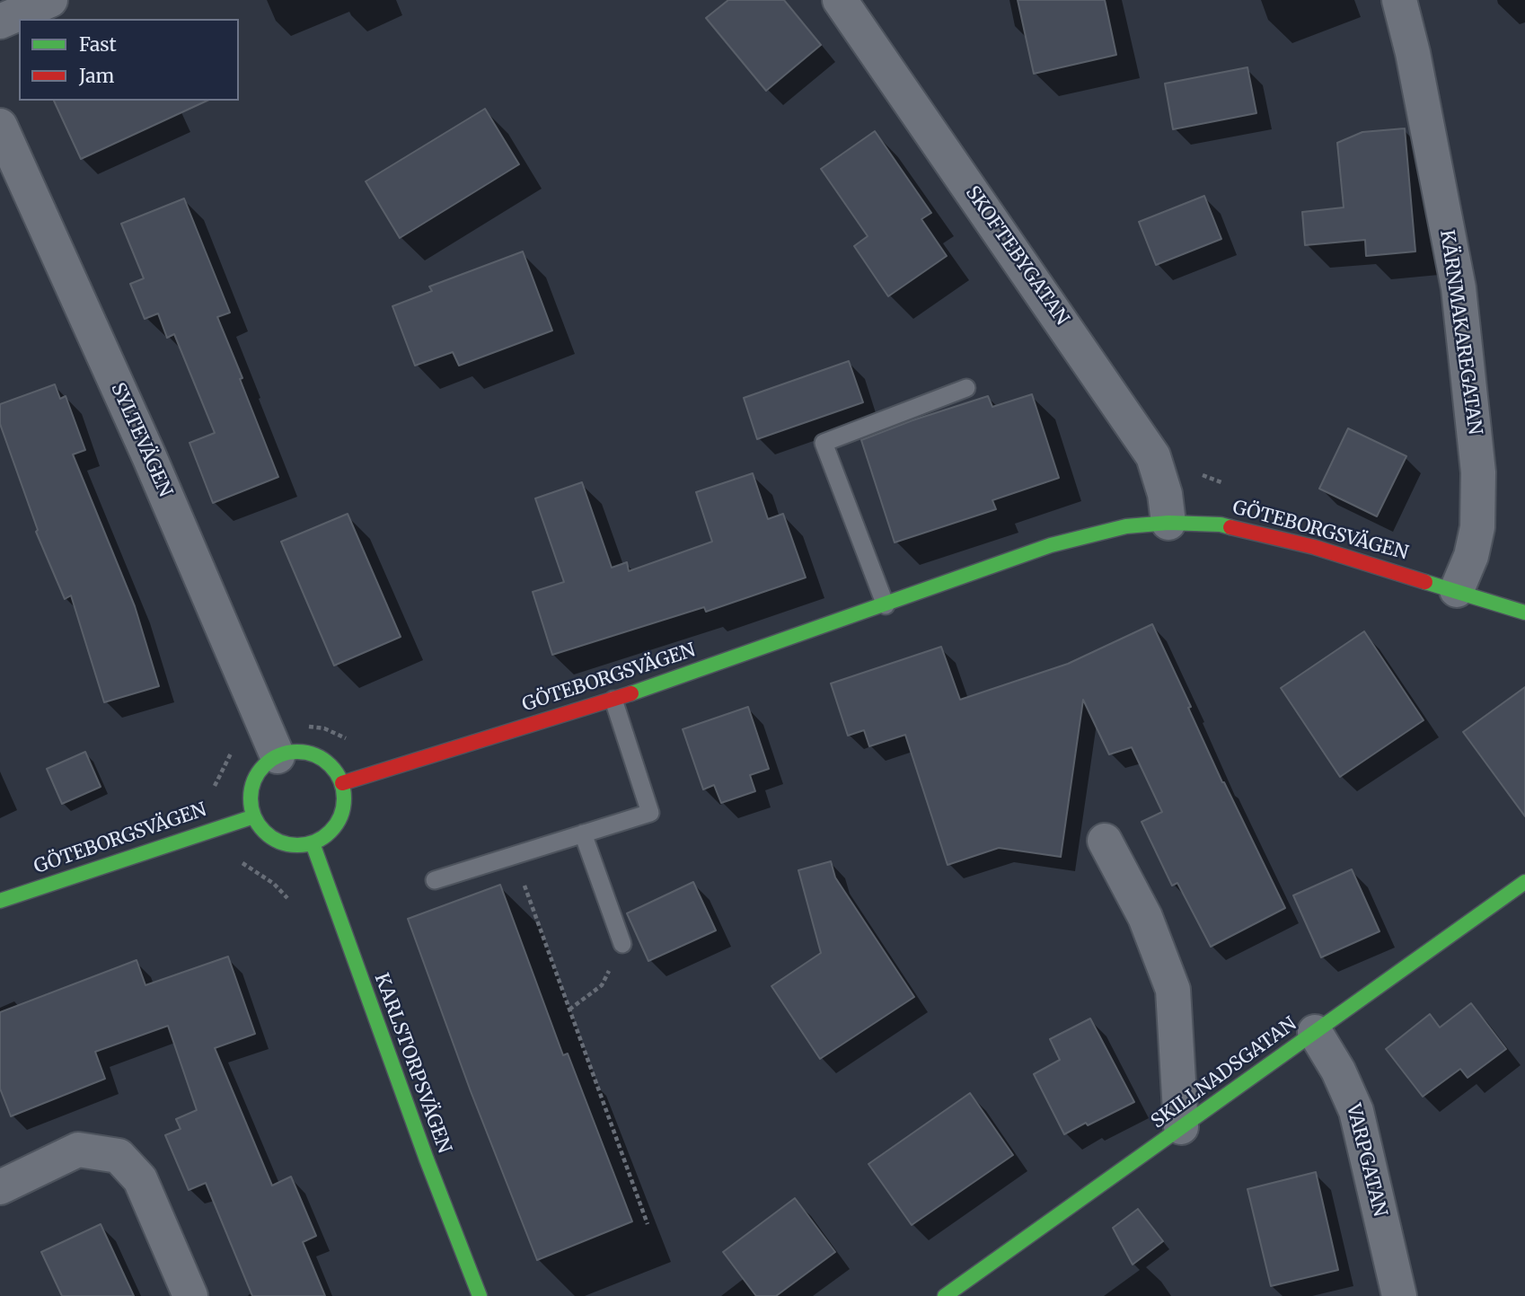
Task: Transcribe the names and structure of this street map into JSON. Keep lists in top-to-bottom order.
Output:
{
  "streets": {
    "street": [
      "SKOFTEBYGATAN",
      "KÄRNMAKAREGATAN",
      "SYLTEVÄGEN",
      "GÖTEBORGSVÄGEN",
      "KARLSTORPSVÄGEN",
      "SKILLNADSGATAN",
      "VARPGATAN"
    ]
  },
  "crossings": [
    ["SKOFTEBYGATAN", "GÖTEBORGSVÄGEN"],
    ["KÄRNMAKAREGATAN", "GÖTEBORGSVÄGEN"],
    ["SYLTEVÄGEN", "GÖTEBORGSVÄGEN"],
    ["SYLTEVÄGEN", "KARLSTORPSVÄGEN"],
    ["GÖTEBORGSVÄGEN", "KARLSTORPSVÄGEN"],
    ["SKILLNADSGATAN", "VARPGATAN"]
  ],
  "legend": ["Fast", "Jam"]
}
